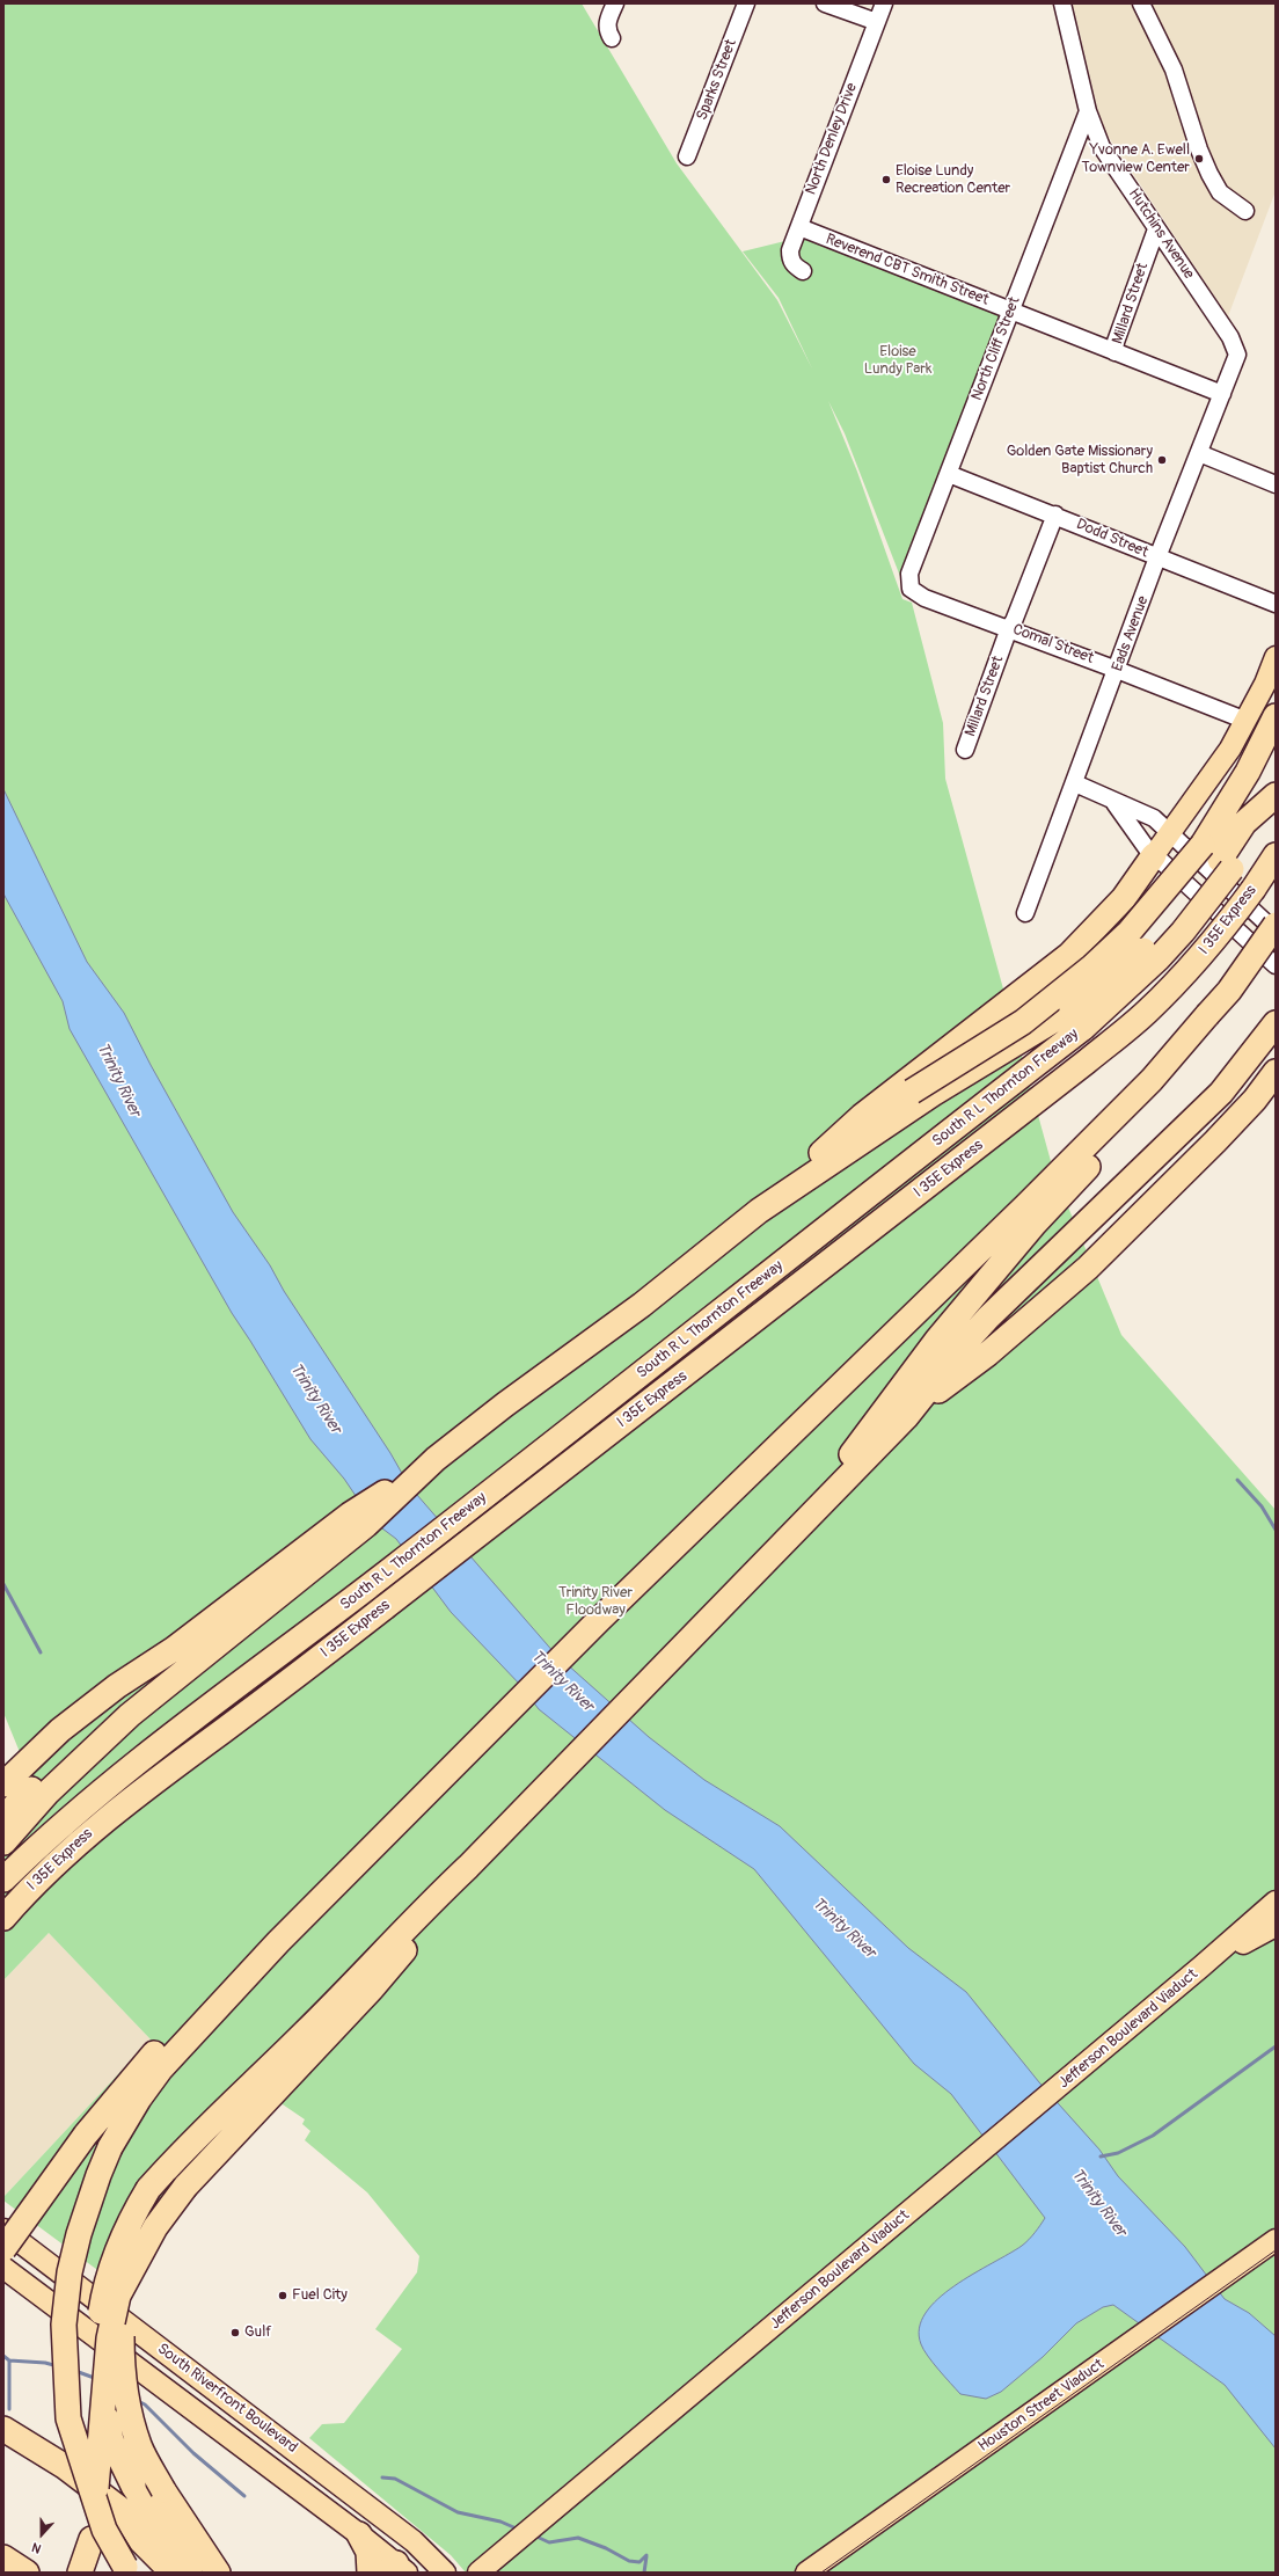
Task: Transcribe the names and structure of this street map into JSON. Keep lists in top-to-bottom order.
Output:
{
  "streets": {
    "highway": ["I 35E Express", "South R L Thornton Freeway"],
    "main road": ["Jefferson Boulevard Viaduct", "South Riverfront Boulevard", "Houston Street Viaduct"],
    "street": [
      "Sparks Street",
      "North Denley Drive",
      "Hutchins Avenue",
      "Reverend CBT Smith Street",
      "Millard Street",
      "North Cliff Street",
      "Dodd Street",
      "Eads Avenue",
      "Comal Street"
    ]
  },
  "crossings": [
    ["North Denley Drive", "Reverend CBT Smith Street"],
    ["Hutchins Avenue", "Millard Street"],
    ["Hutchins Avenue", "North Cliff Street"],
    ["Hutchins Avenue", "Eads Avenue"],
    ["Reverend CBT Smith Street", "Millard Street"],
    ["Reverend CBT Smith Street", "North Cliff Street"],
    ["Reverend CBT Smith Street", "Eads Avenue"],
    ["Millard Street", "Dodd Street"],
    ["Millard Street", "Comal Street"],
    ["North Cliff Street", "Dodd Street"],
    ["North Cliff Street", "Comal Street"],
    ["Dodd Street", "Eads Avenue"],
    ["Eads Avenue", "Comal Street"]
  ],
  "water": ["Trinity River"],
  "parks": ["Eloise Lundy Park", "Trinity River Floodway"],
  "places": [
    "Yvonne A. Ewell Townview Center",
    "Eloise Lundy Recreation Center",
    "Golden Gate Missionary Baptist Church",
    "Fuel City",
    "Gulf"
  ],
  "north": "bottom"
}
